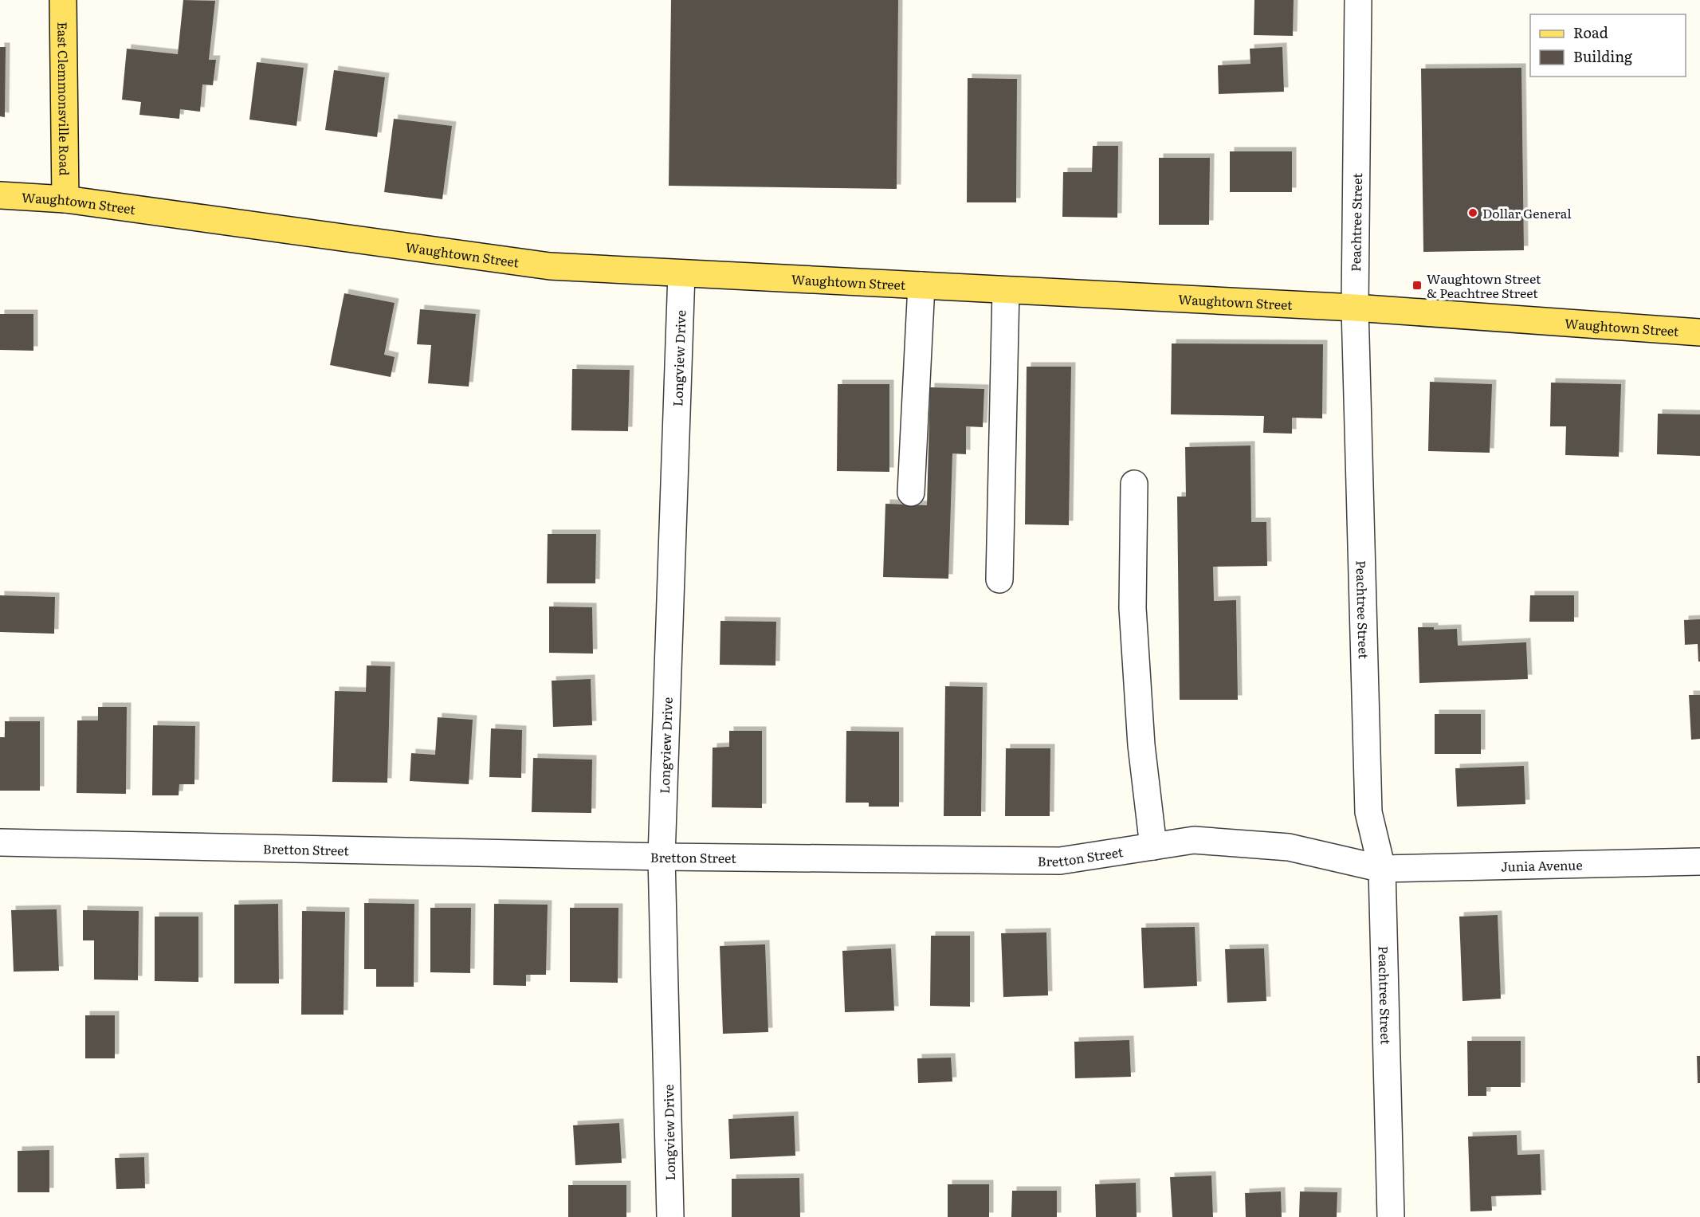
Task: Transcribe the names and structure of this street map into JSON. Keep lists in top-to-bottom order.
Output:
{
  "streets": {
    "main road": ["East Clemmonsville Road", "Waughtown Street"],
    "street": [
      "Peachtree Street",
      "Longview Drive",
      "Bretton Street",
      "Junia Avenue"
    ]
  },
  "crossings": [
    ["East Clemmonsville Road", "Waughtown Street"],
    ["Waughtown Street", "Peachtree Street"],
    ["Waughtown Street", "Longview Drive"],
    ["Peachtree Street", "Bretton Street"],
    ["Peachtree Street", "Junia Avenue"],
    ["Longview Drive", "Bretton Street"],
    ["Bretton Street", "Junia Avenue"]
  ],
  "places": {
    "other": ["Dollar General"],
    "transit": ["Waughtown Street & Peachtree Street"]
  },
  "legend": ["Road", "Building"]
}
